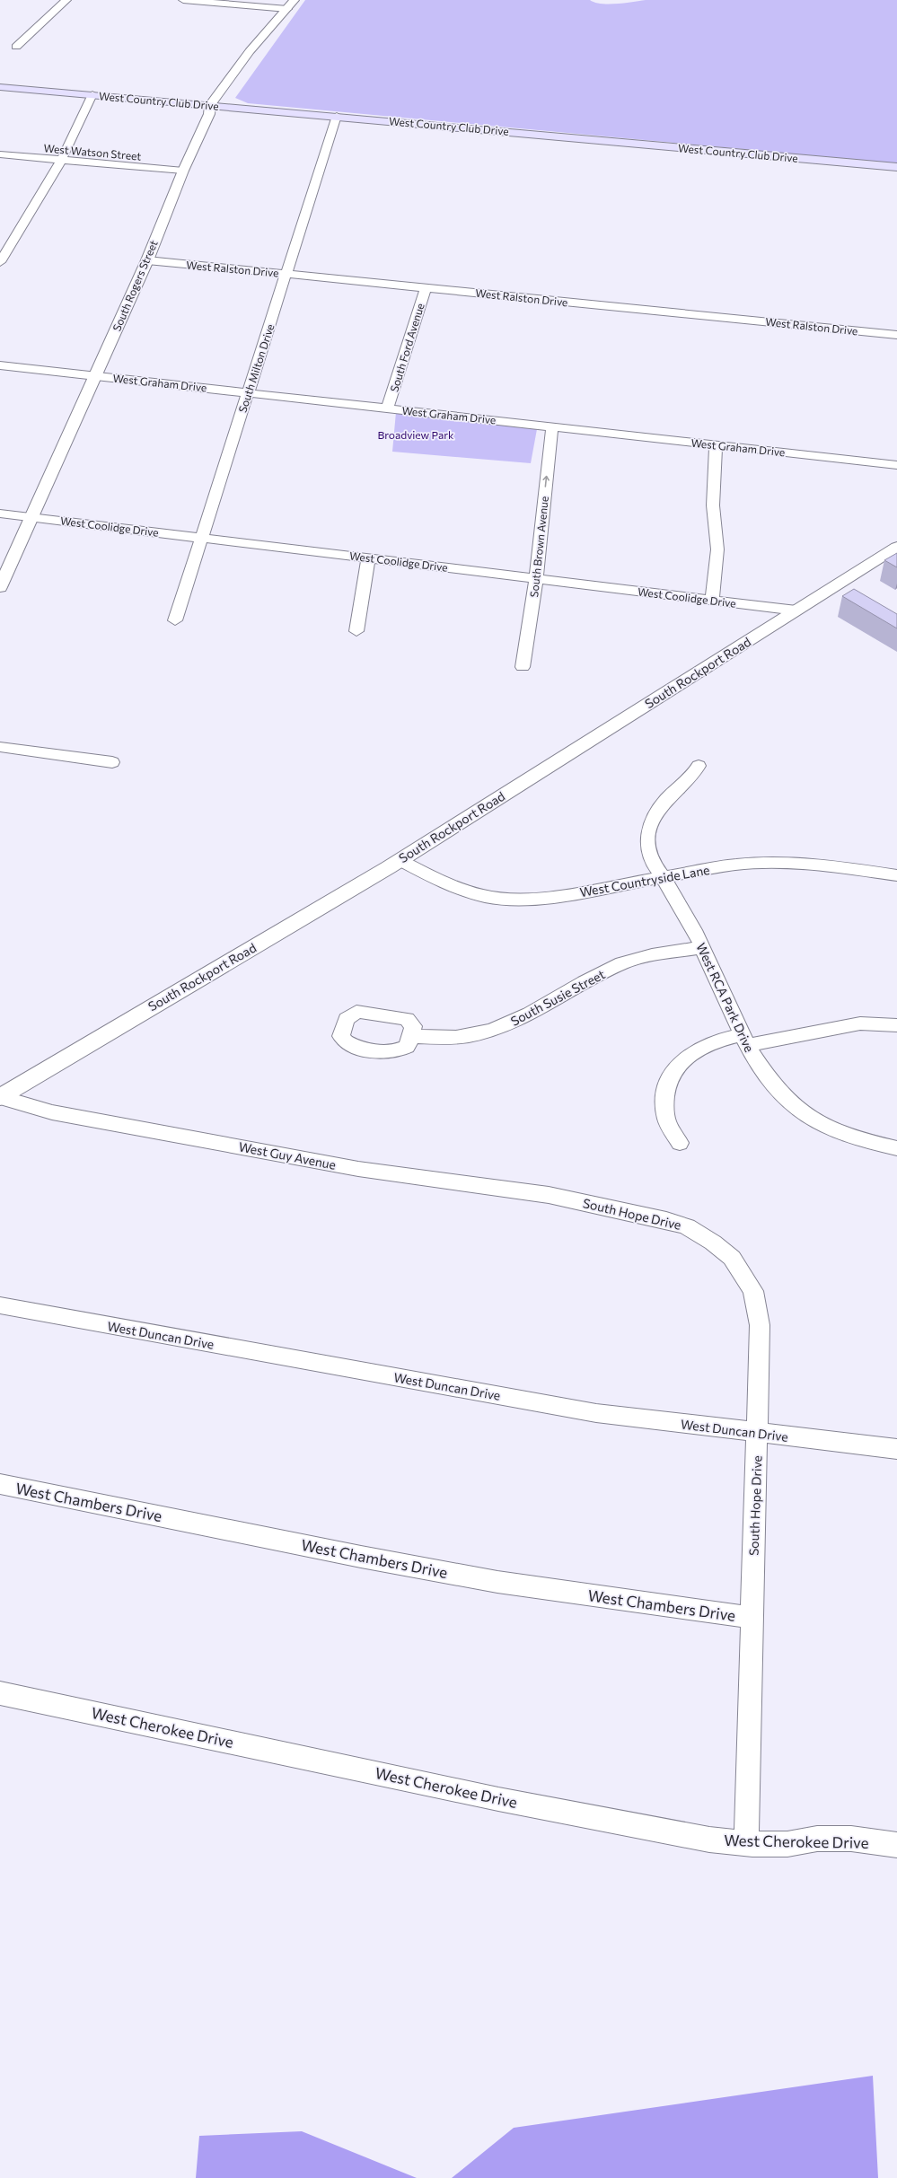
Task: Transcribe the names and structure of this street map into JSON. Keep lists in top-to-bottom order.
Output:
{
  "streets": {
    "main road": ["West Country Club Drive"],
    "street": [
      "West Watson Street",
      "West Ralston Drive",
      "South Rogers Street",
      "South Ford Avenue",
      "South Milton Drive",
      "West Graham Drive",
      "West Coolidge Drive",
      "South Brown Avenue",
      "South Rockport Road",
      "West Countryside Lane",
      "South Susie Street",
      "West RCA Park Drive",
      "West Guy Avenue",
      "South Hope Drive",
      "West Duncan Drive",
      "West Chambers Drive",
      "West Cherokee Drive"
    ]
  },
  "crossings": [
    ["West Country Club Drive", "South Rogers Street"],
    ["West Country Club Drive", "South Milton Drive"],
    ["West Watson Street", "South Rogers Street"],
    ["West Ralston Drive", "South Rogers Street"],
    ["West Ralston Drive", "South Ford Avenue"],
    ["West Ralston Drive", "South Milton Drive"],
    ["South Rogers Street", "West Graham Drive"],
    ["South Rogers Street", "West Coolidge Drive"],
    ["South Ford Avenue", "West Graham Drive"],
    ["South Milton Drive", "West Graham Drive"],
    ["South Milton Drive", "West Coolidge Drive"],
    ["West Graham Drive", "South Brown Avenue"],
    ["West Coolidge Drive", "South Brown Avenue"],
    ["West Coolidge Drive", "South Rockport Road"],
    ["South Rockport Road", "West Countryside Lane"],
    ["South Rockport Road", "West Guy Avenue"],
    ["West Countryside Lane", "West RCA Park Drive"],
    ["South Susie Street", "West RCA Park Drive"],
    ["West Guy Avenue", "South Hope Drive"],
    ["South Hope Drive", "West Duncan Drive"],
    ["South Hope Drive", "West Chambers Drive"],
    ["South Hope Drive", "West Cherokee Drive"]
  ],
  "one_way": ["South Brown Avenue"],
  "parks": ["Broadview Park"]
}
